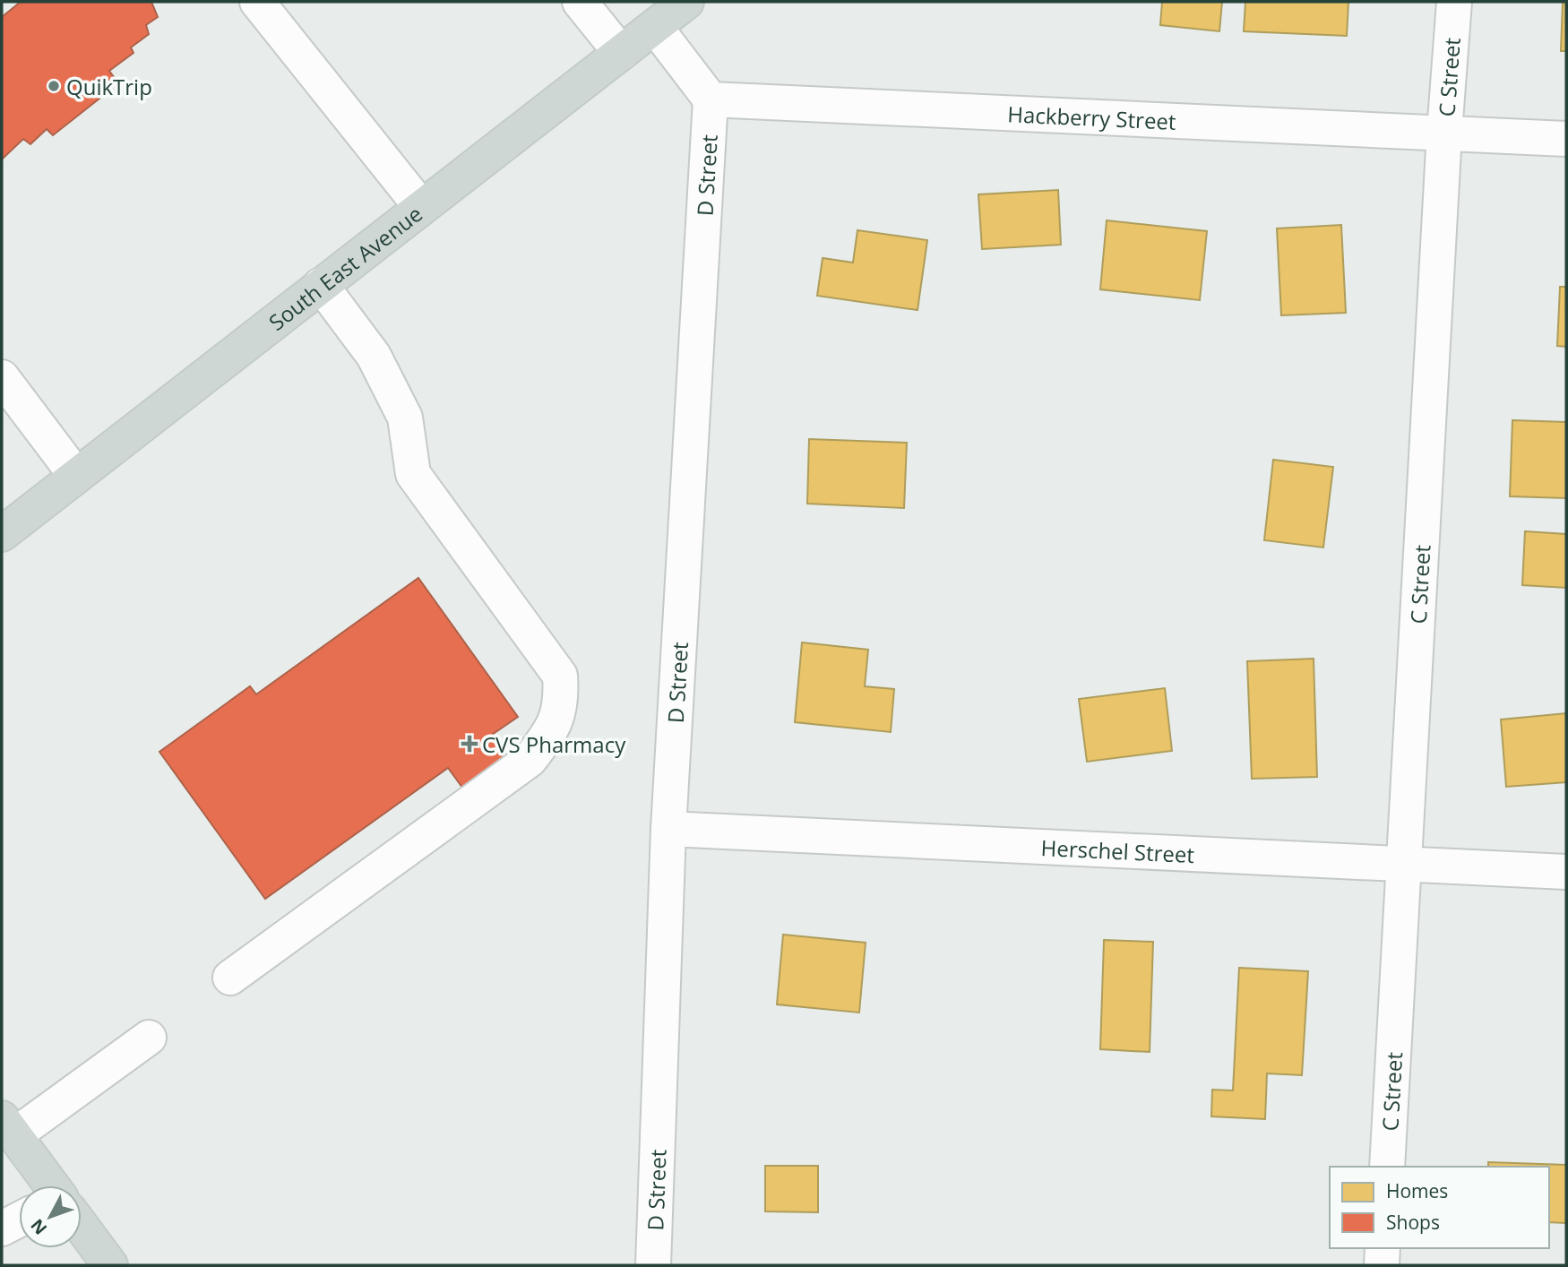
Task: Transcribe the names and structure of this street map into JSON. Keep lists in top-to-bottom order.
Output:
{
  "streets": {
    "main road": ["South East Avenue"],
    "street": [
      "C Street",
      "Hackberry Street",
      "D Street",
      "Herschel Street"
    ]
  },
  "crossings": [
    ["C Street", "Hackberry Street"],
    ["C Street", "Herschel Street"],
    ["Hackberry Street", "D Street"],
    ["D Street", "Herschel Street"]
  ],
  "places": {
    "other": ["QuikTrip"],
    "health": ["CVS Pharmacy"]
  },
  "legend": ["Homes", "Shops"],
  "north": "bottom left"
}
